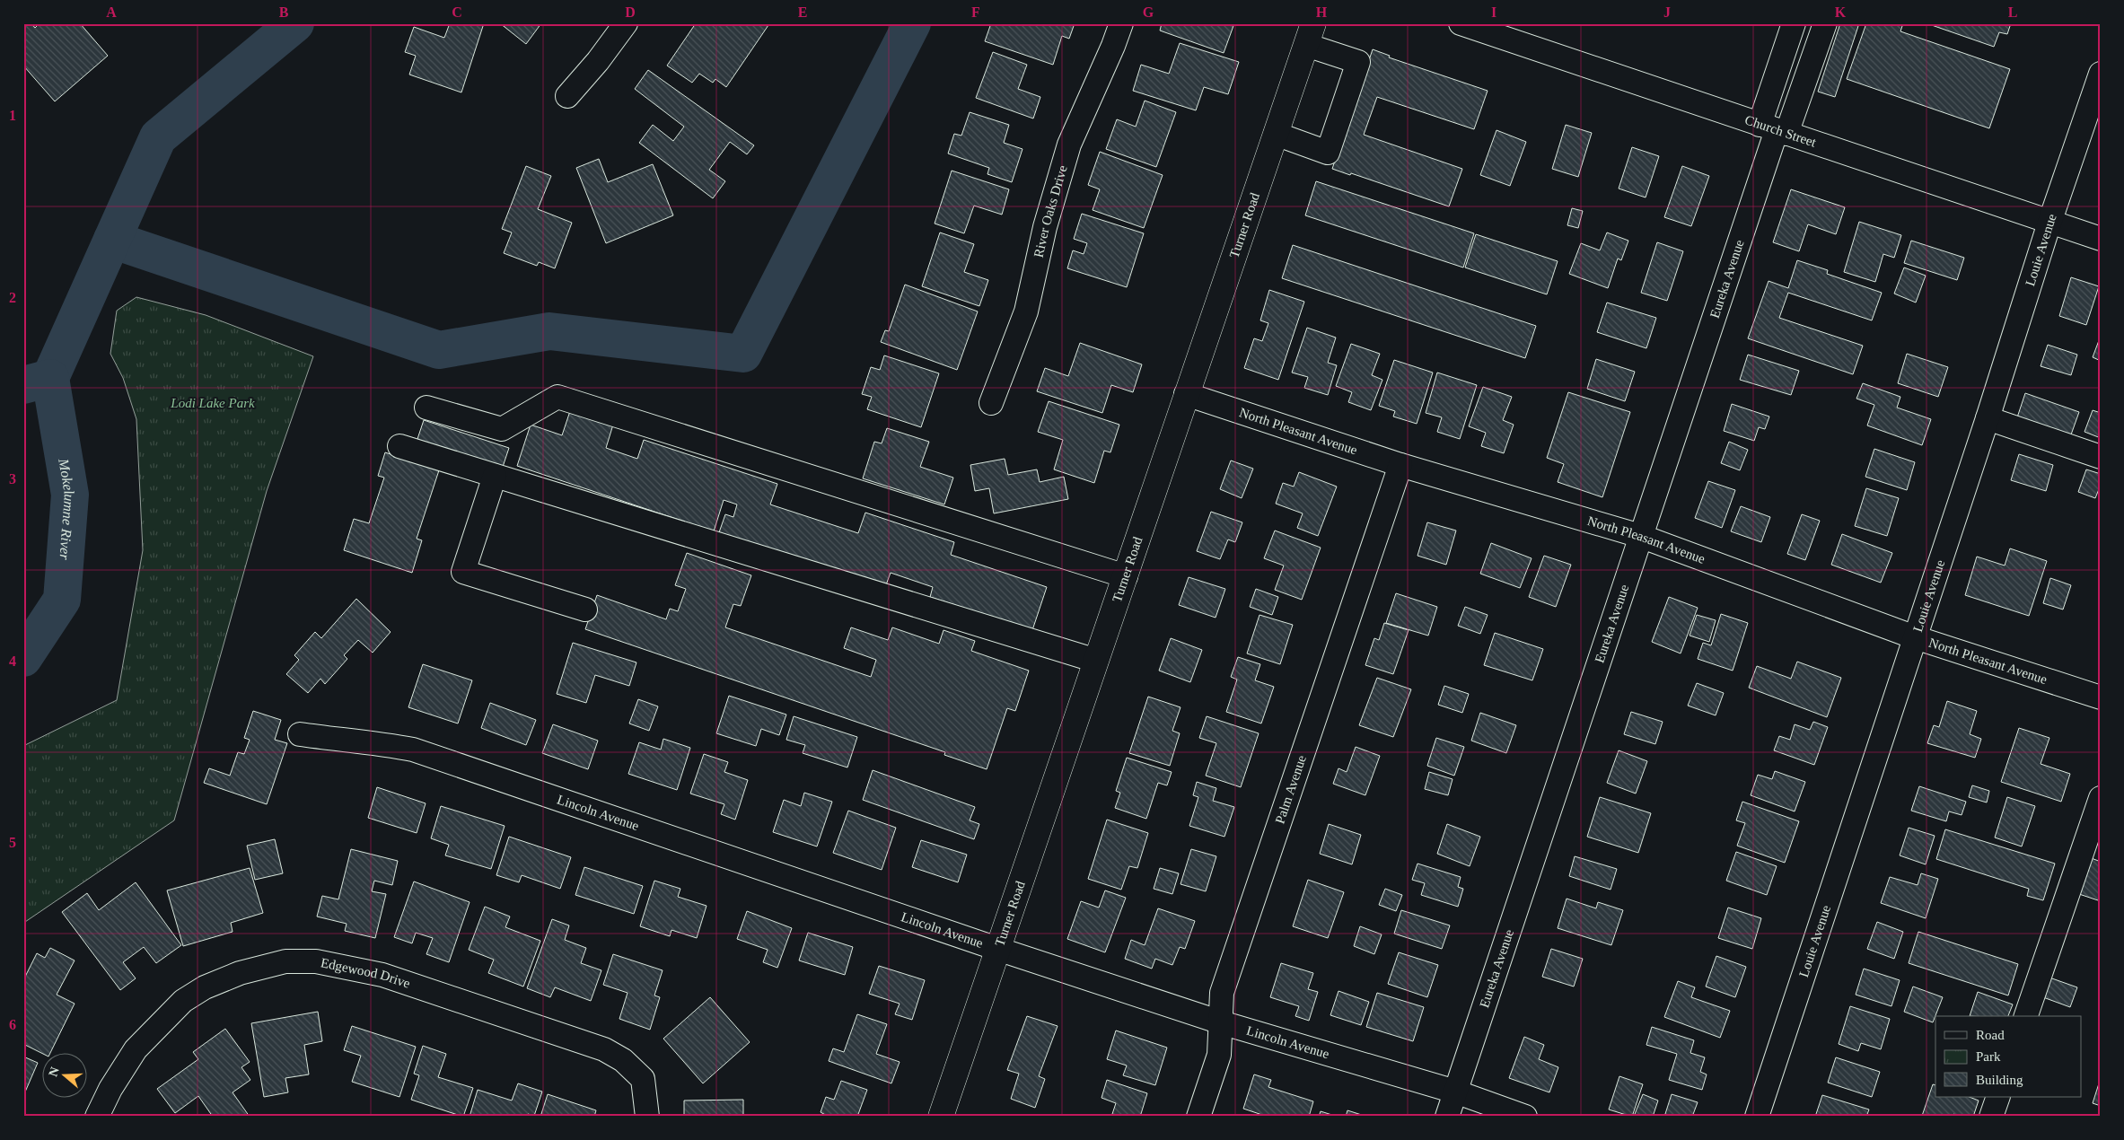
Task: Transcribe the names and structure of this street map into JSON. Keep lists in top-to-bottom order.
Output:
{
  "streets": {
    "main road": ["Turner Road"],
    "street": [
      "Church Street",
      "River Oaks Drive",
      "Louie Avenue",
      "Eureka Avenue",
      "North Pleasant Avenue",
      "Palm Avenue",
      "Lincoln Avenue",
      "Edgewood Drive"
    ]
  },
  "crossings": [
    ["Church Street", "Louie Avenue"],
    ["Church Street", "Eureka Avenue"],
    ["Turner Road", "North Pleasant Avenue"],
    ["Turner Road", "Lincoln Avenue"],
    ["Louie Avenue", "North Pleasant Avenue"],
    ["Eureka Avenue", "North Pleasant Avenue"],
    ["Eureka Avenue", "Lincoln Avenue"],
    ["North Pleasant Avenue", "Palm Avenue"],
    ["Palm Avenue", "Lincoln Avenue"]
  ],
  "water": ["Mokelumne River"],
  "parks": ["Lodi Lake Park"],
  "legend": ["Road", "Park", "Building"],
  "north": "left",
  "grid": {
    "columns": [
      "A",
      "B",
      "C",
      "D",
      "E",
      "F",
      "G",
      "H",
      "I",
      "J",
      "K",
      "L"
    ],
    "rows": [
      "1",
      "2",
      "3",
      "4",
      "5",
      "6"
    ]
  }
}
